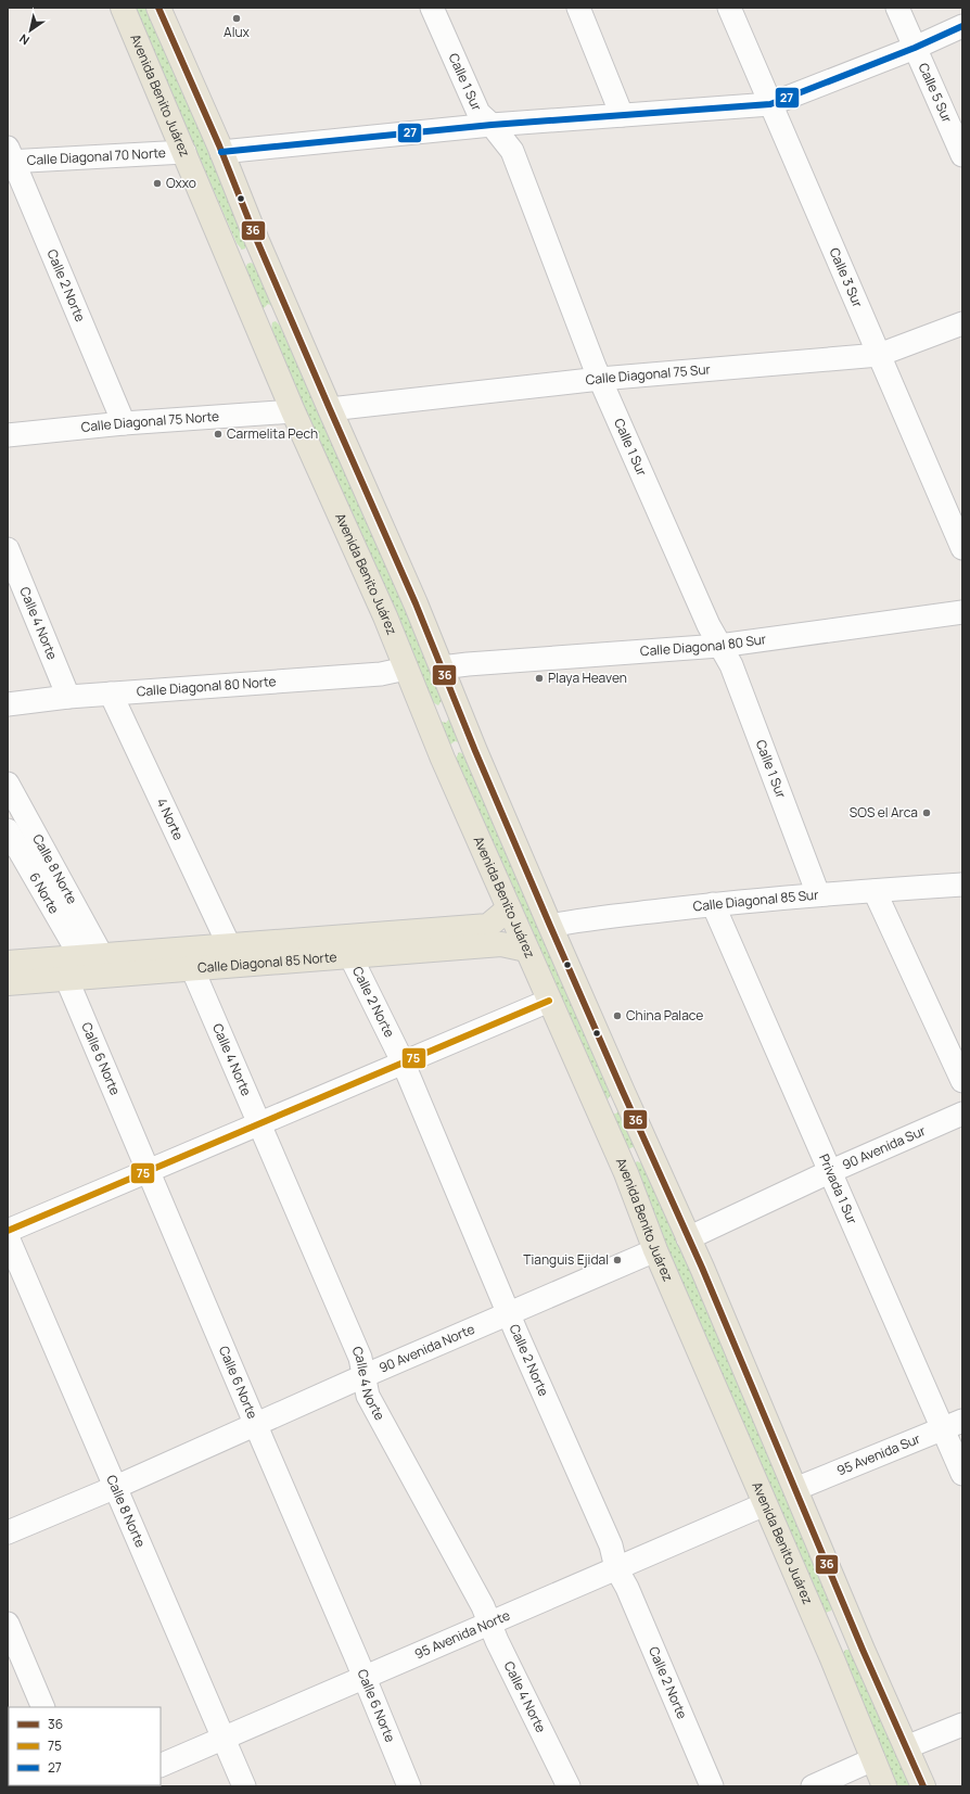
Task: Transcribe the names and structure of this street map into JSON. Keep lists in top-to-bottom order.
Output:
{
  "streets": {
    "main road": ["Avenida Benito Juárez", "Calle Diagonal 85 Norte"],
    "street": [
      "Calle 1 Sur",
      "Calle 5 Sur",
      "Calle Diagonal 70 Norte",
      "Calle 3 Sur",
      "Calle 2 Norte",
      "Calle Diagonal 75 Sur",
      "Calle Diagonal 75 Norte",
      "Calle 4 Norte",
      "Calle Diagonal 80 Sur",
      "Calle Diagonal 80 Norte",
      "4 Norte",
      "Calle 8 Norte",
      "6 Norte",
      "Calle Diagonal 85 Sur",
      "Calle 6 Norte",
      "90 Avenida Sur",
      "Privada 1 Sur",
      "90 Avenida Norte",
      "95 Avenida Sur",
      "95 Avenida Norte"
    ]
  },
  "crossings": [
    ["Calle 1 Sur", "Calle Diagonal 75 Sur"],
    ["Calle 1 Sur", "Calle Diagonal 80 Sur"],
    ["Calle 1 Sur", "Calle Diagonal 85 Sur"],
    ["Avenida Benito Juárez", "Calle Diagonal 70 Norte"],
    ["Avenida Benito Juárez", "Calle Diagonal 75 Norte"],
    ["Avenida Benito Juárez", "Calle Diagonal 80 Norte"],
    ["Avenida Benito Juárez", "Calle Diagonal 85 Norte"],
    ["Avenida Benito Juárez", "90 Avenida Norte"],
    ["Avenida Benito Juárez", "95 Avenida Norte"],
    ["Calle Diagonal 70 Norte", "Calle 2 Norte"],
    ["Calle 3 Sur", "Calle Diagonal 75 Sur"],
    ["Calle 2 Norte", "Calle Diagonal 75 Norte"],
    ["Calle 2 Norte", "Calle Diagonal 85 Norte"],
    ["Calle 2 Norte", "90 Avenida Norte"],
    ["Calle 2 Norte", "95 Avenida Norte"],
    ["Calle 4 Norte", "Calle Diagonal 80 Norte"],
    ["Calle 4 Norte", "Calle Diagonal 85 Norte"],
    ["Calle 4 Norte", "90 Avenida Norte"],
    ["Calle 4 Norte", "95 Avenida Norte"],
    ["Calle Diagonal 80 Norte", "4 Norte"],
    ["4 Norte", "Calle Diagonal 85 Norte"],
    ["Calle 8 Norte", "6 Norte"],
    ["Calle 8 Norte", "Calle Diagonal 85 Norte"],
    ["Calle 8 Norte", "90 Avenida Norte"],
    ["Calle 8 Norte", "95 Avenida Norte"],
    ["6 Norte", "Calle Diagonal 85 Norte"],
    ["Calle Diagonal 85 Sur", "Privada 1 Sur"],
    ["Calle Diagonal 85 Norte", "Calle 6 Norte"],
    ["Calle 6 Norte", "90 Avenida Norte"],
    ["Calle 6 Norte", "95 Avenida Norte"],
    ["90 Avenida Sur", "Privada 1 Sur"],
    ["Privada 1 Sur", "95 Avenida Sur"]
  ],
  "places": [
    "Alux",
    "Oxxo",
    "Carmelita Pech",
    "Playa Heaven",
    "SOS el Arca",
    "China Palace",
    "Tianguis Ejidal"
  ],
  "lines": ["transit line 36", "transit line 27", "transit line 75"],
  "legend": ["36", "75", "27"],
  "north": "bottom left"
}
